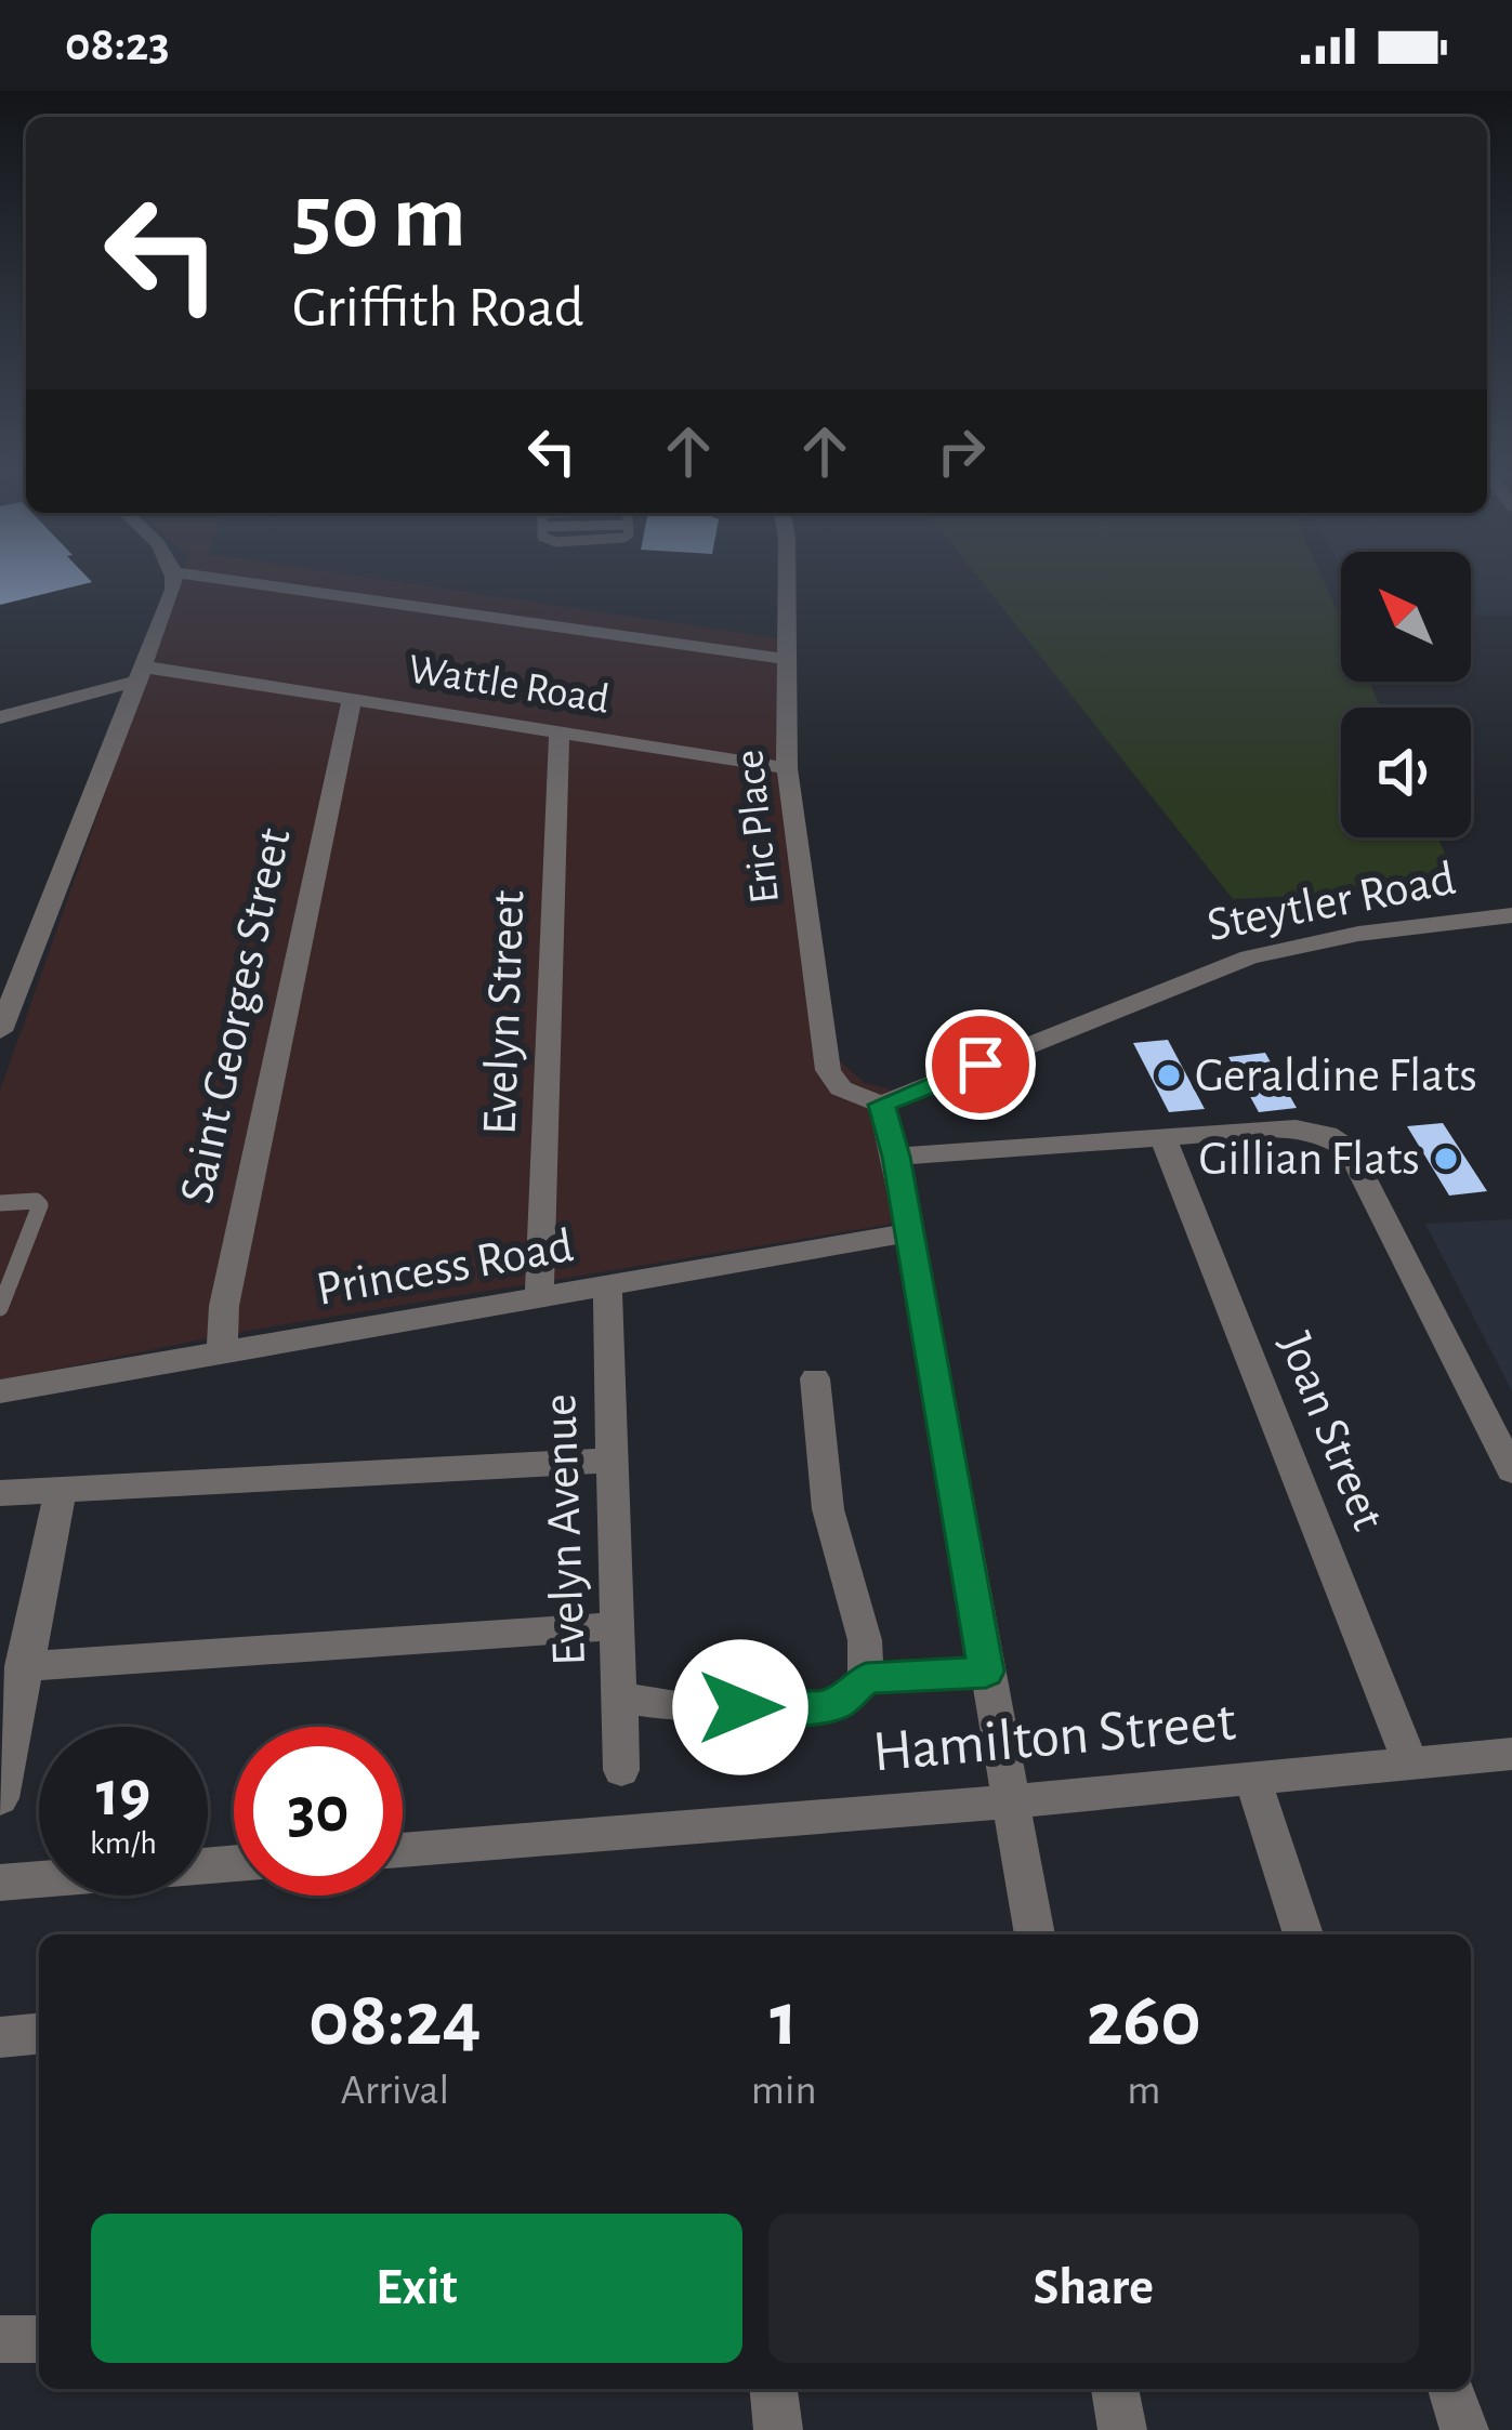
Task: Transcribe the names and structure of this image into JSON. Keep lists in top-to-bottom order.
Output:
{
  "streets": {
    "street": [
      "Wattle Road",
      "Eric Place",
      "Steytler Road",
      "Evelyn Street",
      "Saint Georges Street",
      "Princess Road",
      "Joan Street",
      "Evelyn Avenue",
      "Hamilton Street"
    ]
  },
  "crossings": [
    ["Wattle Road", "Eric Place"],
    ["Wattle Road", "Evelyn Street"],
    ["Wattle Road", "Saint Georges Street"],
    ["Eric Place", "Steytler Road"],
    ["Evelyn Street", "Princess Road"],
    ["Saint Georges Street", "Princess Road"],
    ["Princess Road", "Evelyn Avenue"],
    ["Joan Street", "Hamilton Street"]
  ],
  "places": ["Geraldine Flats", "Gillian Flats"],
  "north": "top left",
  "page": {
    "status": "08:23",
    "turn": ["50 m", "Griffith Road"],
    "speed": "19 km/h",
    "limit": "30",
    "eta": [
      "08:24",
      "Arrival",
      "1",
      "min",
      "260",
      "m"
    ],
    "buttons": ["Exit", "Share"]
  }
}
